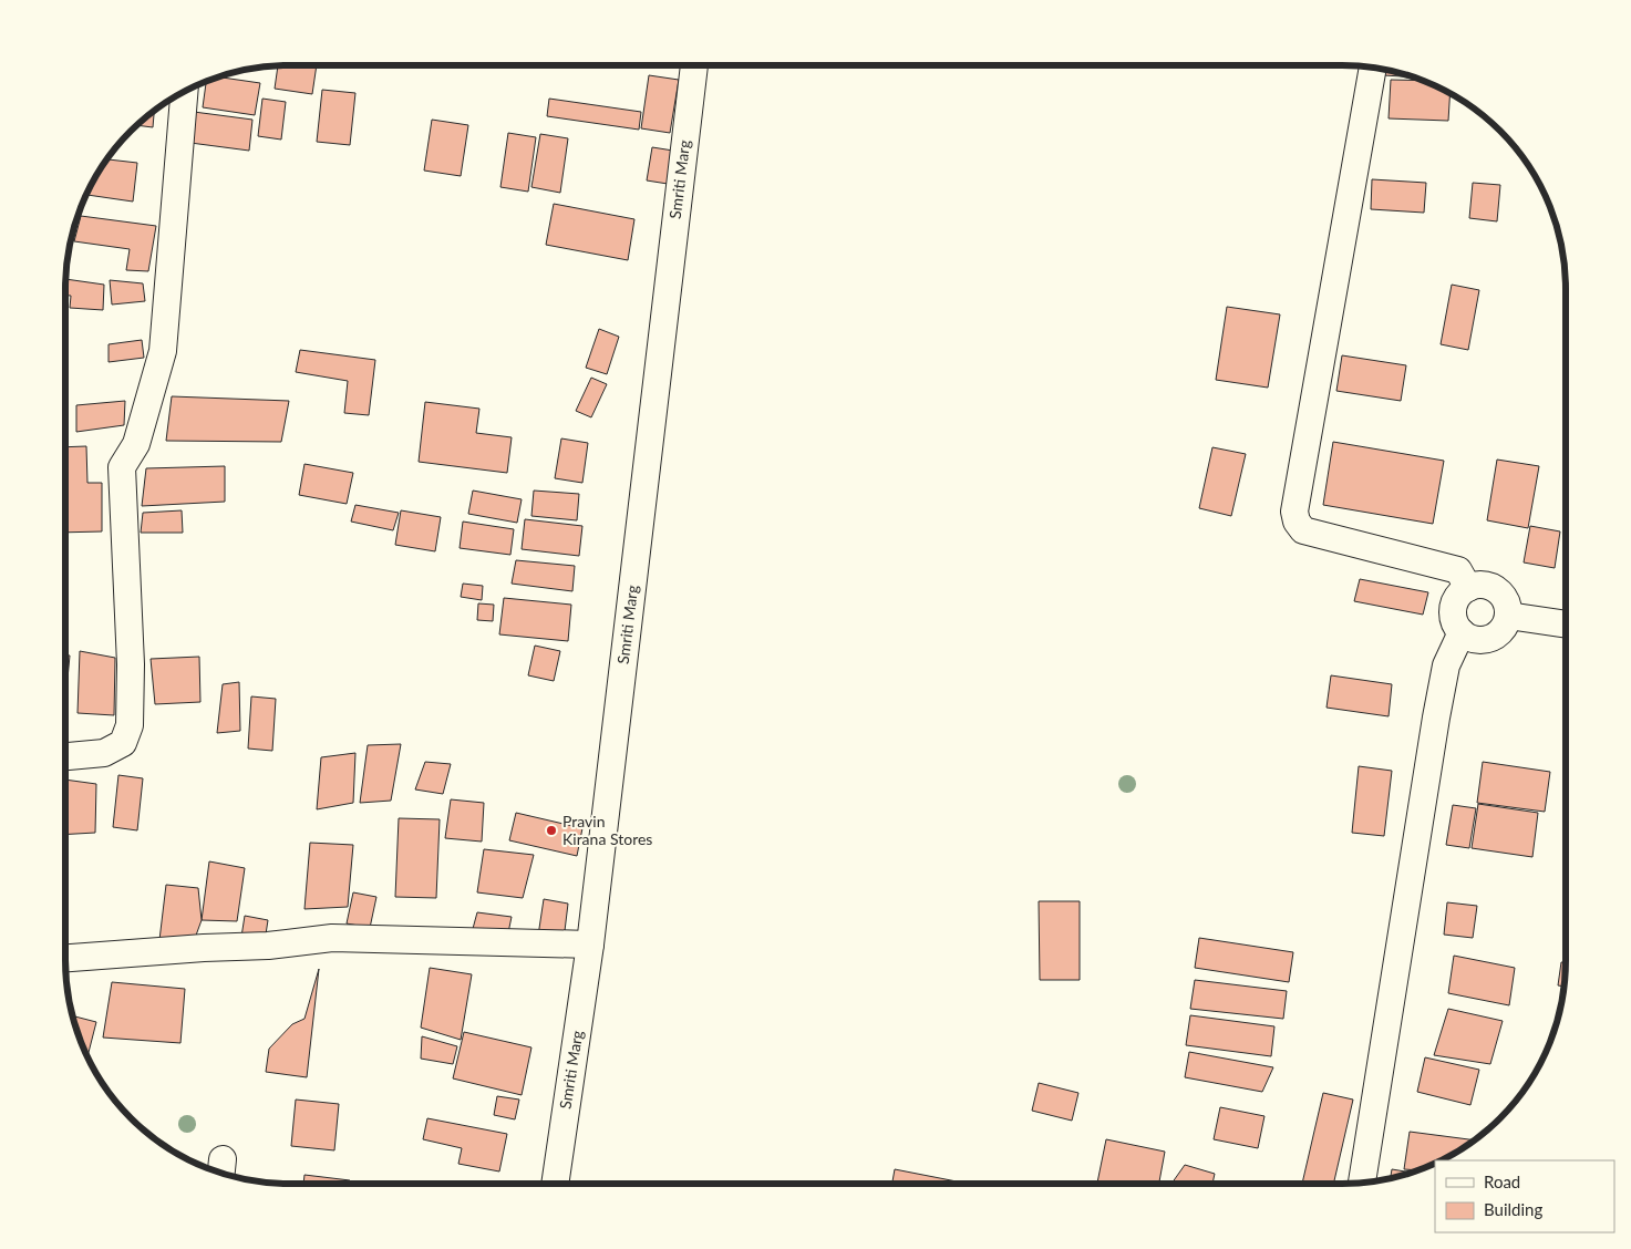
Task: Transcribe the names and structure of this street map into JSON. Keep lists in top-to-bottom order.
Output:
{
  "streets": {
    "street": ["Smriti Marg"]
  },
  "places": ["Pravin Kirana Stores"],
  "legend": ["Road", "Building"]
}
